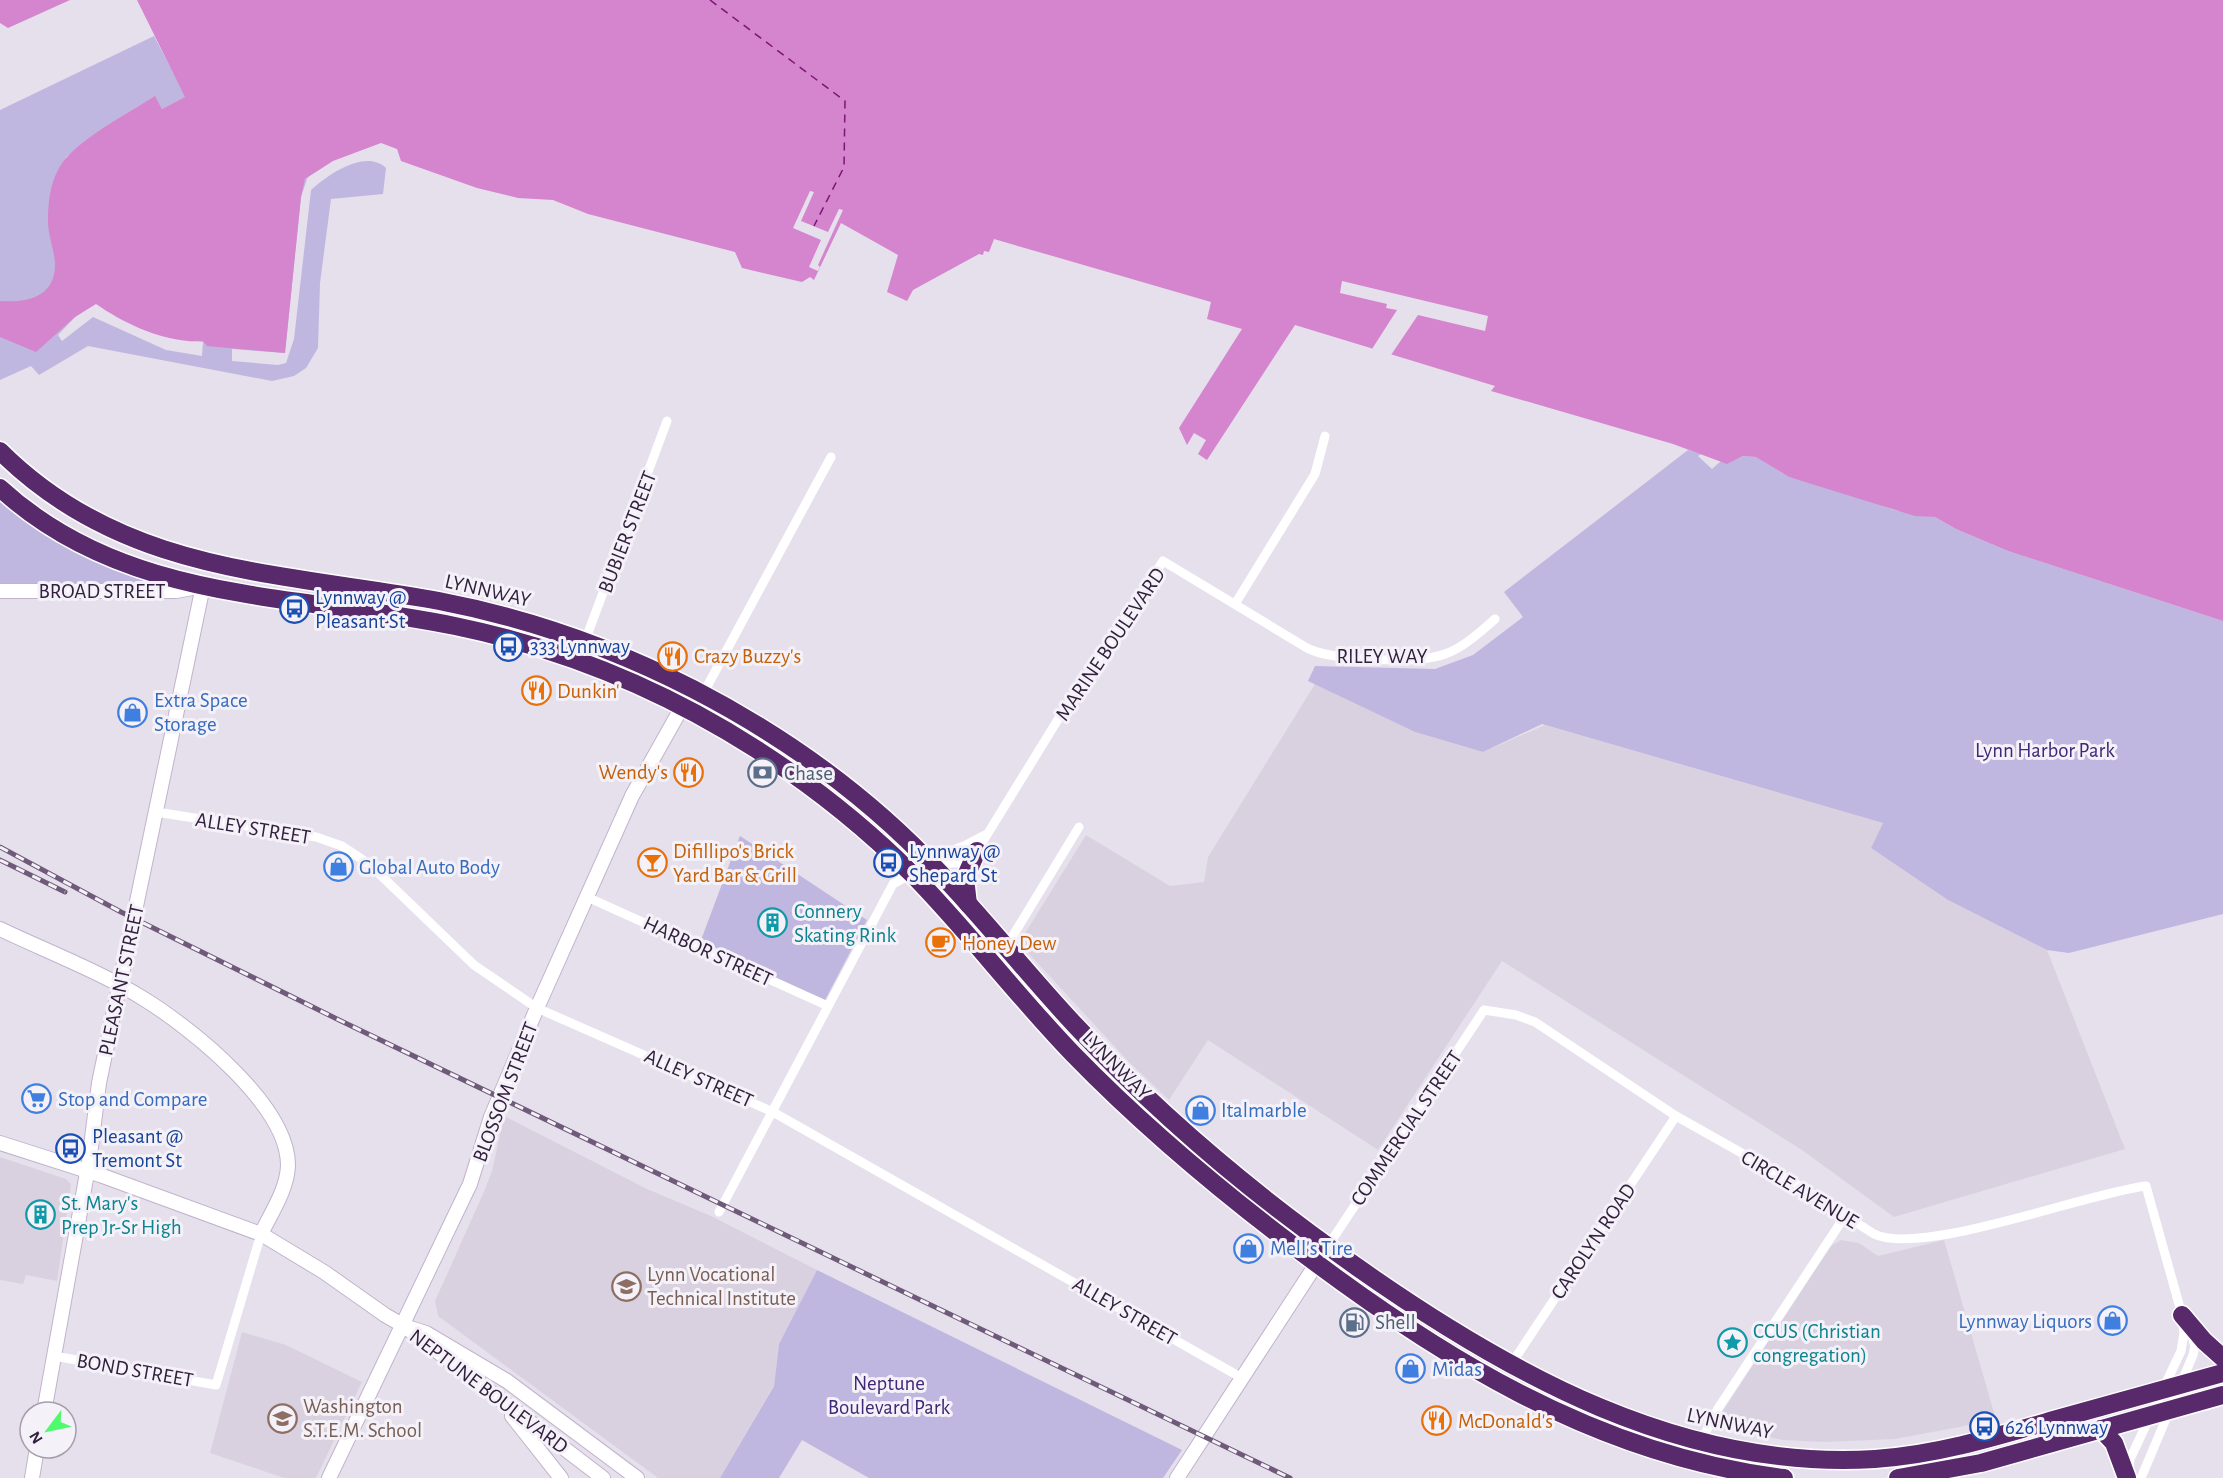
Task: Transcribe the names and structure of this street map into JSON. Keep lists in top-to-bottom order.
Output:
{
  "streets": {
    "highway": ["LYNNWAY"],
    "main road": [
      "BROAD STREET",
      "PLEASANT STREET",
      "BLOSSOM STREET",
      "NEPTUNE BOULEVARD"
    ],
    "street": [
      "BUBIER STREET",
      "MARINE BOULEVARD",
      "RILEY WAY",
      "ALLEY STREET",
      "HARBOR STREET",
      "COMMERCIAL STREET",
      "CIRCLE AVENUE",
      "CAROLYN ROAD",
      "BOND STREET"
    ]
  },
  "crossings": [
    ["BUBIER STREET", "LYNNWAY"],
    ["LYNNWAY", "BROAD STREET"],
    ["LYNNWAY", "PLEASANT STREET"],
    ["LYNNWAY", "BLOSSOM STREET"],
    ["LYNNWAY", "COMMERCIAL STREET"],
    ["LYNNWAY", "CAROLYN ROAD"],
    ["BROAD STREET", "PLEASANT STREET"],
    ["MARINE BOULEVARD", "RILEY WAY"],
    ["ALLEY STREET", "PLEASANT STREET"],
    ["ALLEY STREET", "BLOSSOM STREET"],
    ["HARBOR STREET", "BLOSSOM STREET"],
    ["PLEASANT STREET", "BOND STREET"],
    ["PLEASANT STREET", "NEPTUNE BOULEVARD"],
    ["BLOSSOM STREET", "NEPTUNE BOULEVARD"],
    ["COMMERCIAL STREET", "CIRCLE AVENUE"],
    ["CIRCLE AVENUE", "CAROLYN ROAD"],
    ["BOND STREET", "NEPTUNE BOULEVARD"]
  ],
  "parks": ["Lynn Harbor Park", "Neptune Boulevard Park"],
  "places": {
    "bus stop": [
      "Lynnway @ Pleasant St",
      "333 Lynnway",
      "Lynnway @ Shepard St",
      "Pleasant @ Tremont St",
      "626 Lynnway"
    ],
    "restaurant": [
      "Crazy Buzzy's",
      "Dunkin'",
      "Wendy's",
      "McDonald's"
    ],
    "shop": [
      "Extra Space Storage",
      "Global Auto Body",
      "Italmarble",
      "Mell's Tire",
      "Lynnway Liquors",
      "Midas"
    ],
    "bank": ["Chase"],
    "bar": ["Difillipo's Brick Yard Bar & Grill"],
    "building": ["Connery Skating Rink", "St. Mary's Prep Jr-Sr High"],
    "cafe": ["Honey Dew"],
    "supermarket": ["Stop and Compare"],
    "school or university": ["Lynn Vocational Technical Institute", "Washington S.T.E.M. School"],
    "fuel station": ["Shell"],
    "place": ["CCUS (Christian congregation)"]
  },
  "north": "bottom left"
}
